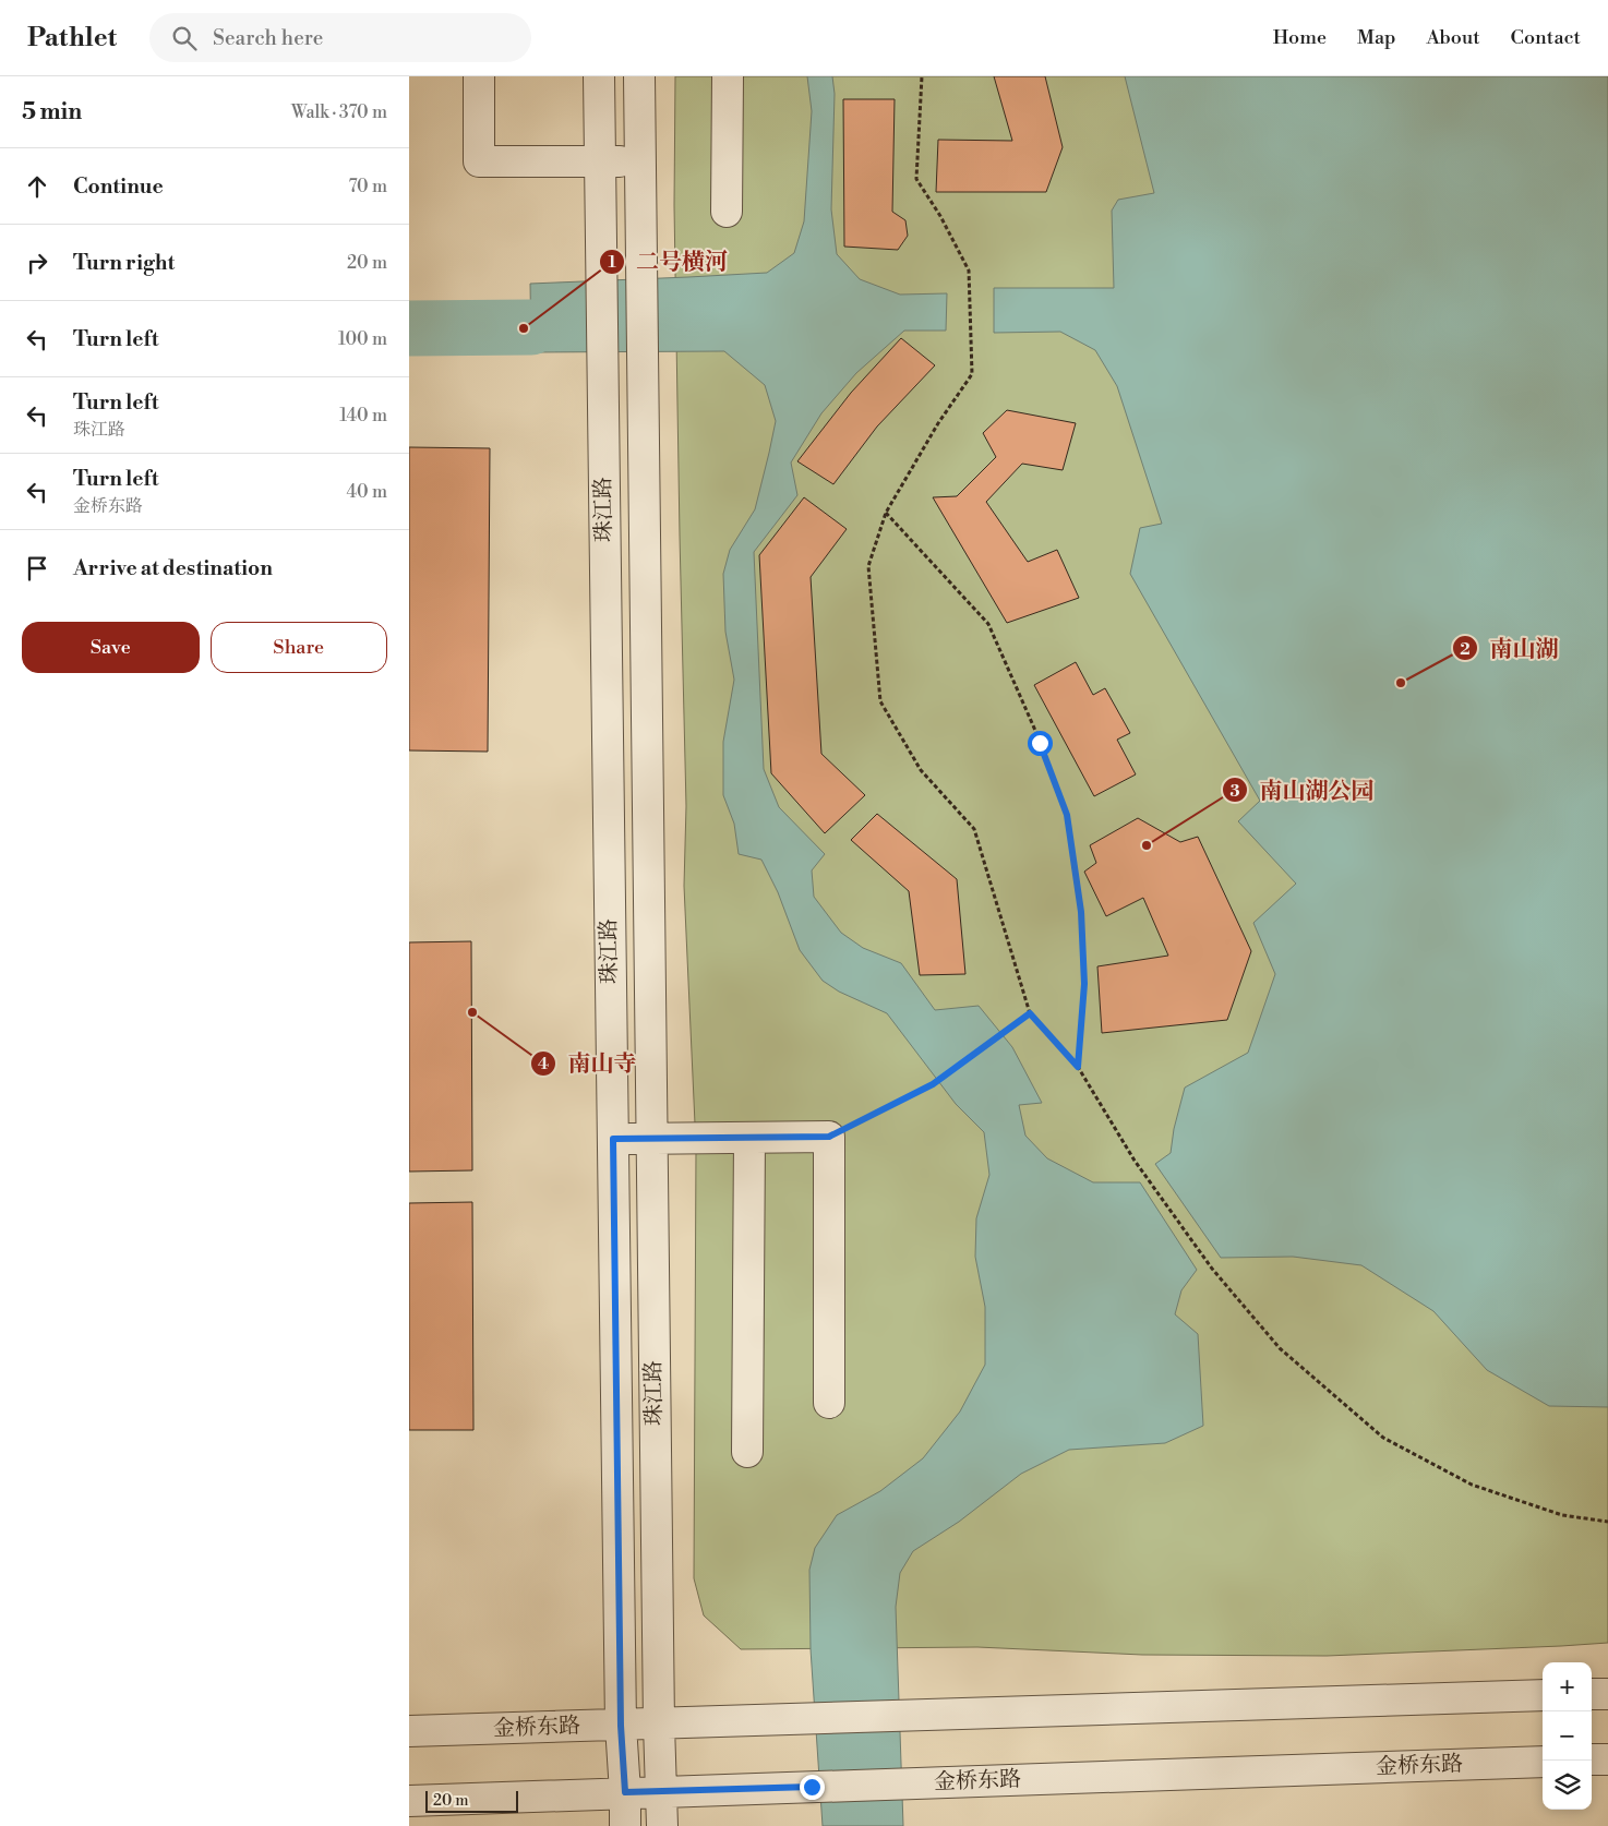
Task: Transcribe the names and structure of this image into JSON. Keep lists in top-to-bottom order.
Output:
{
  "streets": {
    "street": ["珠江路", "金桥东路"]
  },
  "crossings": [
    ["珠江路", "金桥东路"]
  ],
  "places": [
    "二号横河",
    "南山湖",
    "南山湖公园",
    "南山寺"
  ],
  "scale_bar": "20 m",
  "page": {
    "header": "Pathlet",
    "search": "Search here",
    "nav": [
      "Home",
      "Map",
      "About",
      "Contact"
    ],
    "heading": ["5 min", "Walk · 370 m"],
    "list": [
      ["Continue", "70 m"],
      ["Turn right", "20 m"],
      ["Turn left", "100 m"],
      ["Turn left", "珠江路", "140 m"],
      ["Turn left", "金桥东路", "40 m"],
      "Arrive at destination"
    ],
    "buttons": ["Save", "Share"],
    "map_buttons": ["+", "−"],
    "scale": "20 m"
  }
}
